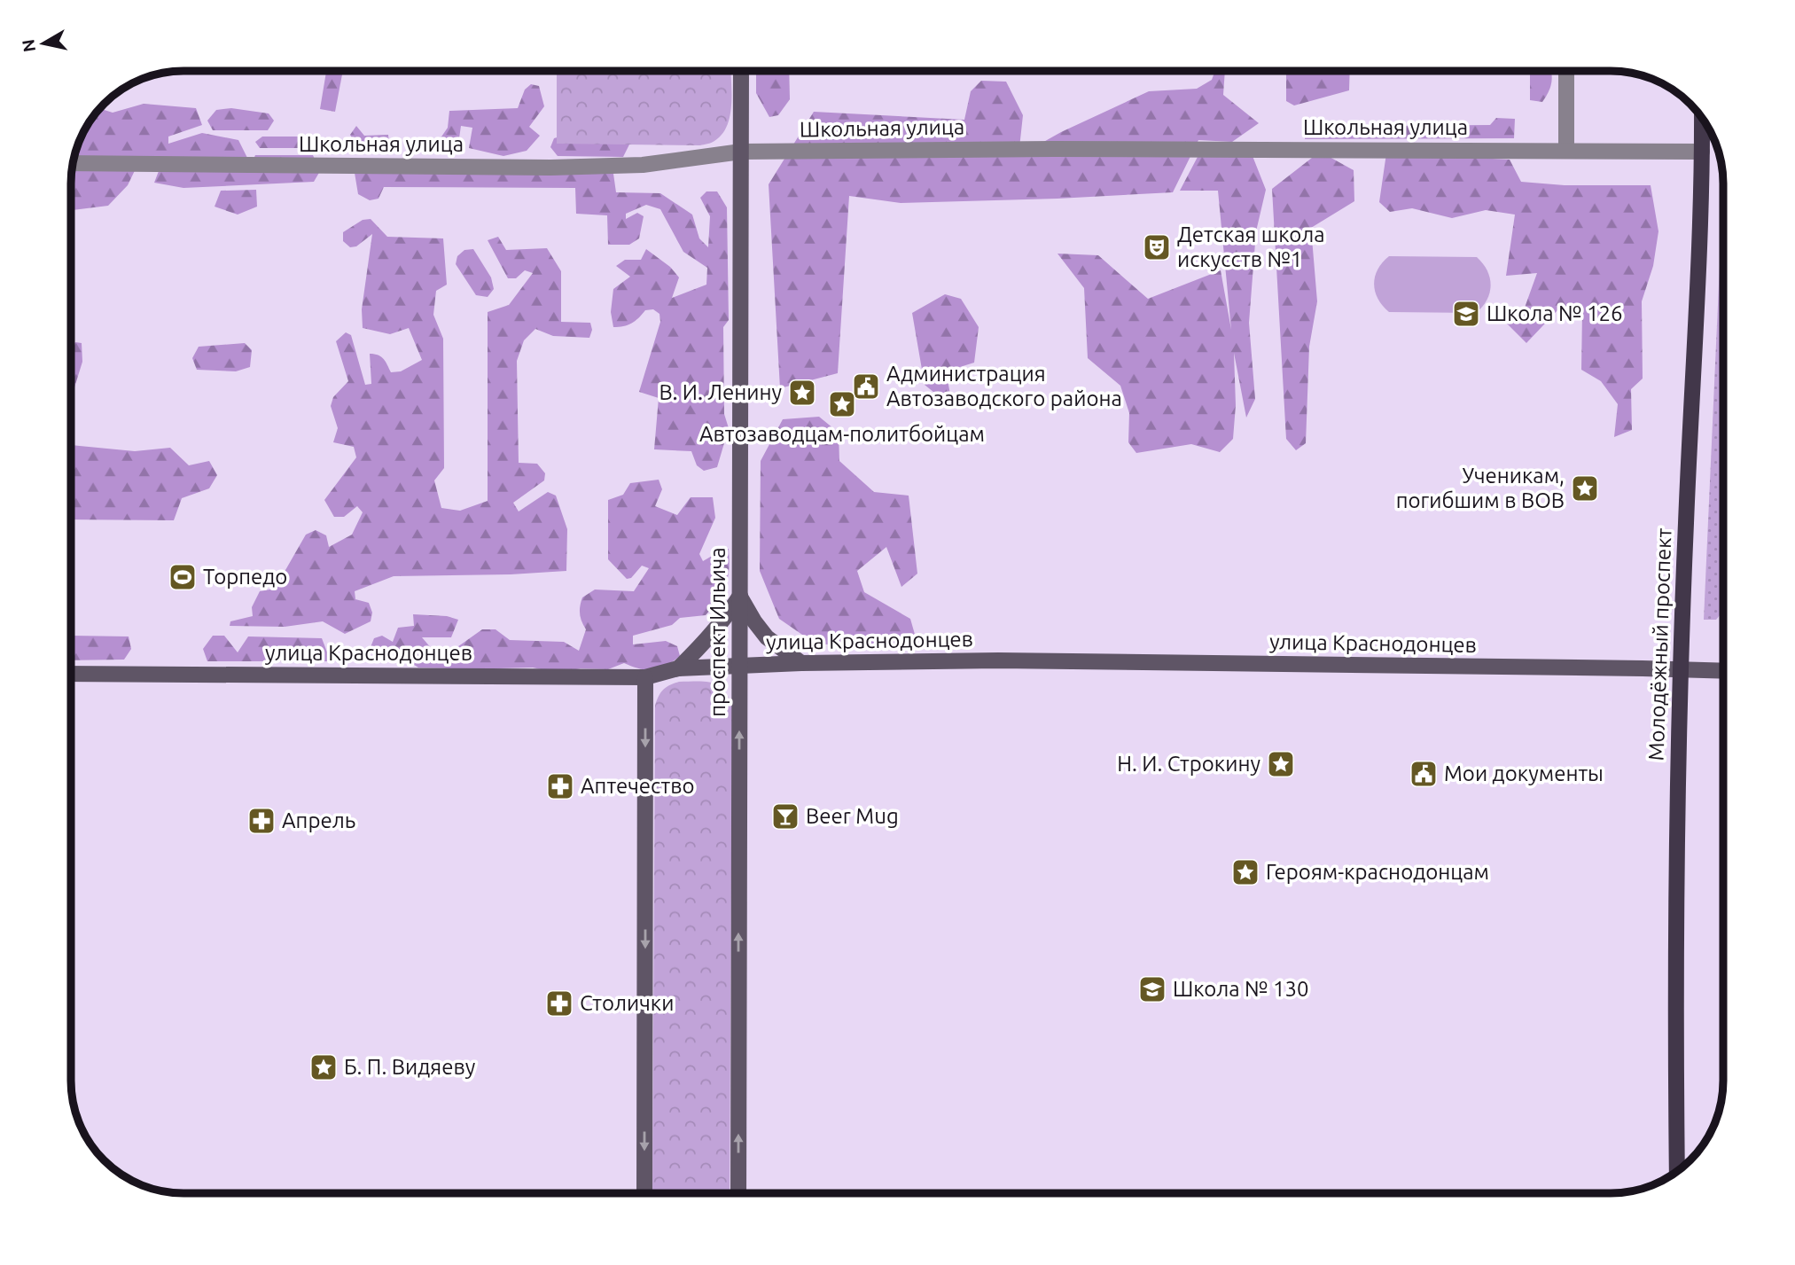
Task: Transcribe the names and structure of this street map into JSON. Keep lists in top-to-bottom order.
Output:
{
  "streets": {
    "main road": ["Молодёжный проспект"],
    "street": ["Школьная улица", "проспект Ильича", "улица Краснодонцев"]
  },
  "crossings": [
    ["Школьная улица", "проспект Ильича"],
    ["Школьная улица", "Молодёжный проспект"],
    ["проспект Ильича", "улица Краснодонцев"],
    ["улица Краснодонцев", "Молодёжный проспект"]
  ],
  "places": {
    "theatre": ["Детская школа искусств №1"],
    "school or university": ["Школа № 126", "Школа № 130"],
    "public building": ["Администрация Автозаводского района", "Мои документы"],
    "place": [
      "В. И. Ленину",
      "Автозаводцам-политбойцам",
      "Ученикам, погибшим в ВОВ",
      "Н. И. Строкину",
      "Героям-краснодонцам",
      "Б. П. Видяеву"
    ],
    "sports": ["Торпедо"],
    "pharmacy": ["Аптечество", "Апрель", "Столички"],
    "bar": ["Beer Mug"]
  },
  "north": "left"
}
